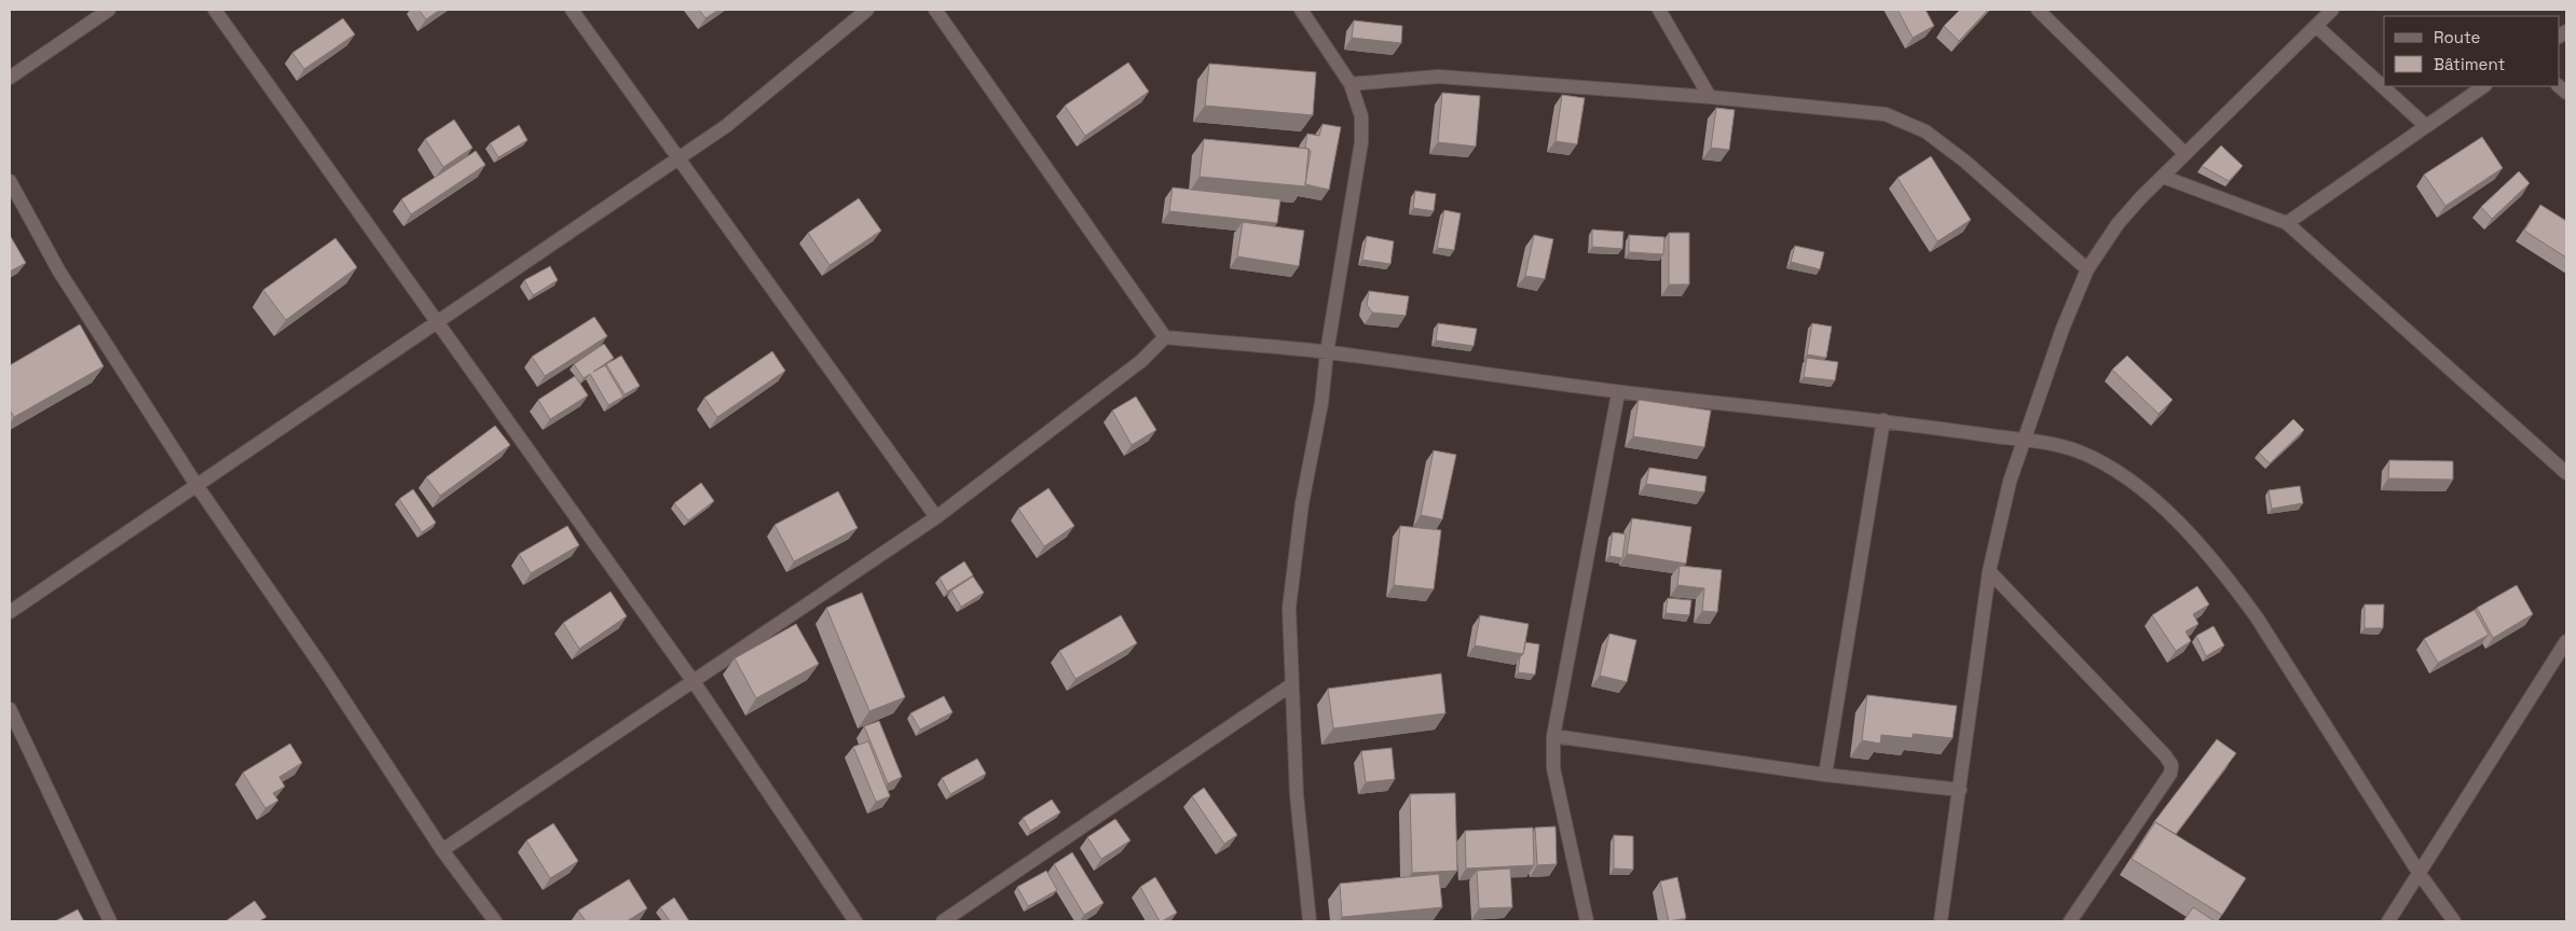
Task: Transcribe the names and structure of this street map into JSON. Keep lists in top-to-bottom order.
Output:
{
  "legend": ["Route", "Bâtiment"]
}
